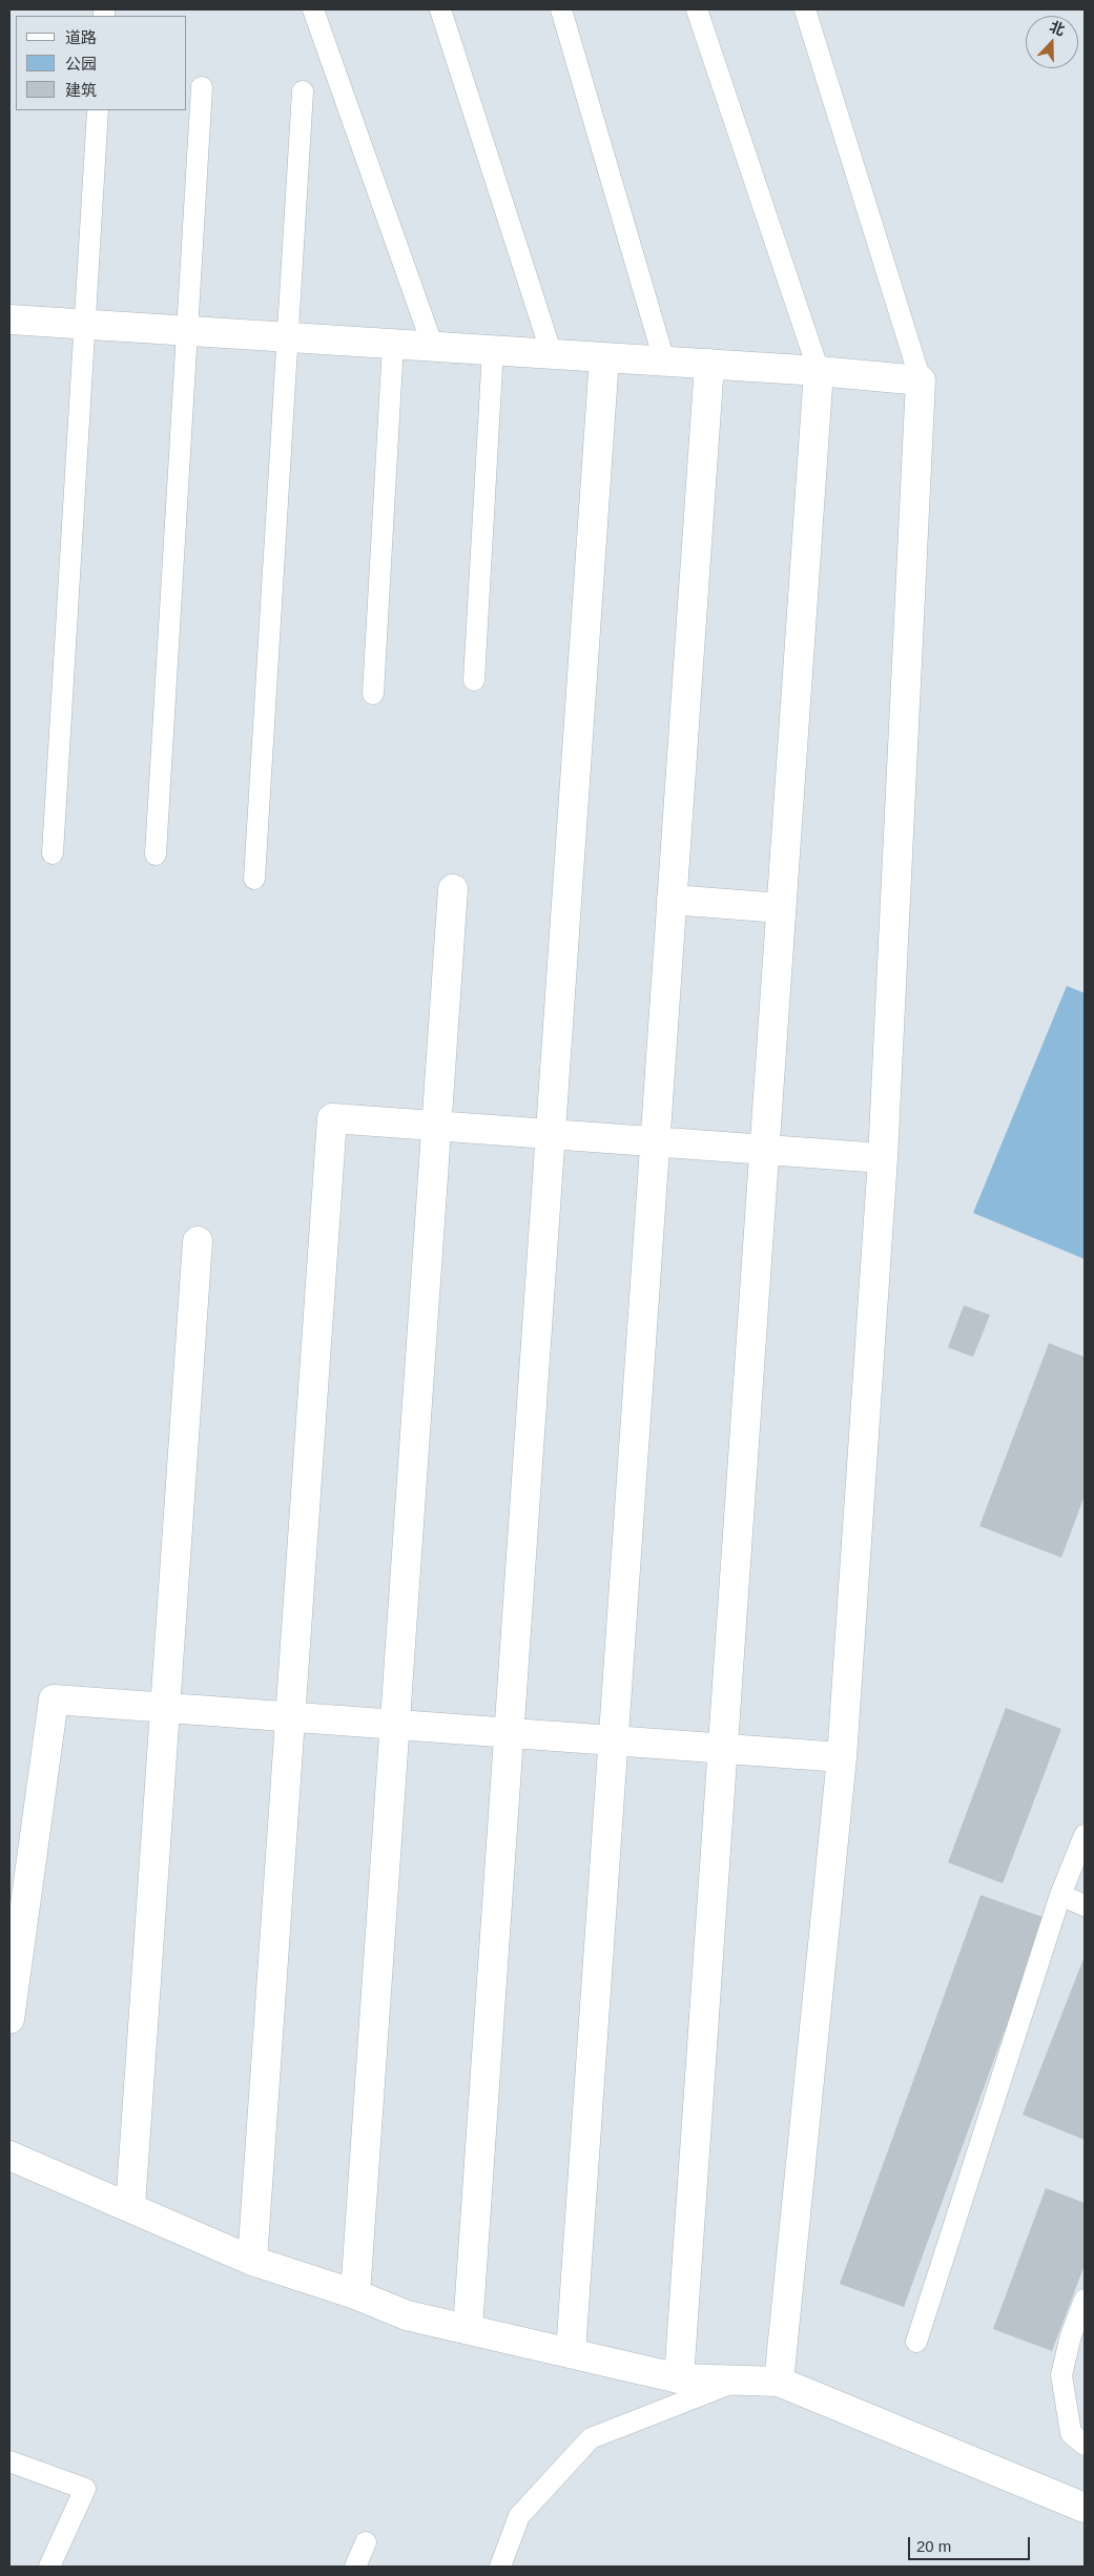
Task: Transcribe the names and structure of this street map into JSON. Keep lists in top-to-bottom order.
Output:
{
  "legend": ["道路", "公园", "建筑"],
  "scale_bar": "20 m",
  "north": "top"
}
